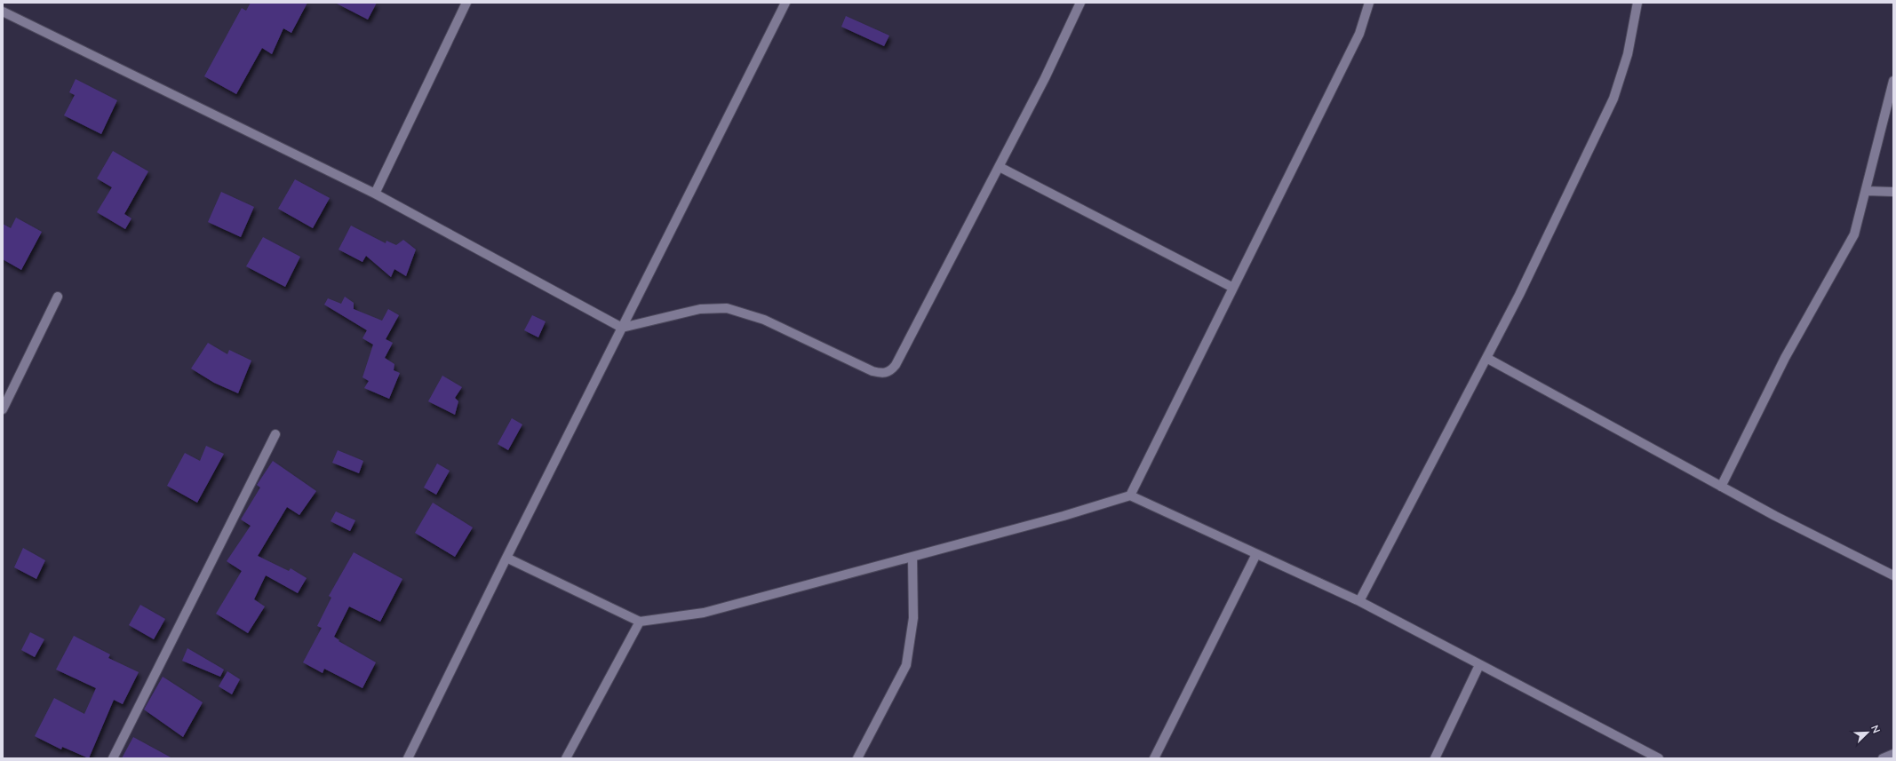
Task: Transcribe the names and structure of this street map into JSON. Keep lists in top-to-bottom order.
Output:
{
  "north": "top right"
}
